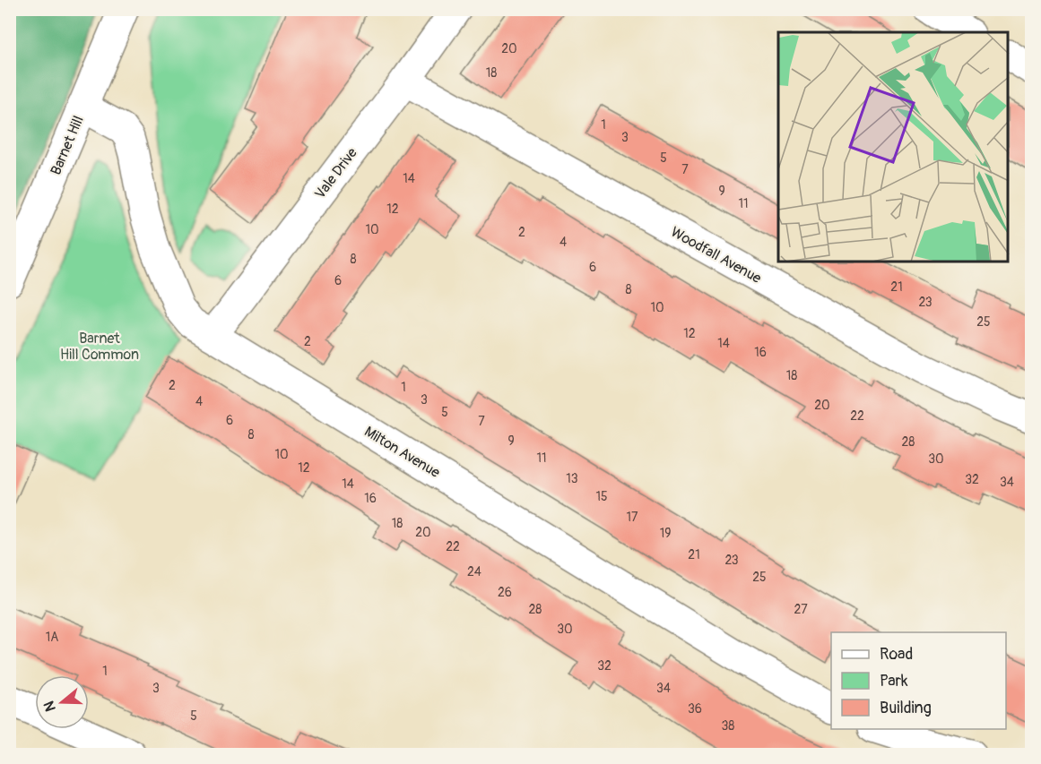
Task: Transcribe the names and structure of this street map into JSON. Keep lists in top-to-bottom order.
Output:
{
  "streets": {
    "street": [
      "Barnet Hill",
      "Vale Drive",
      "Woodfall Avenue",
      "Milton Avenue"
    ]
  },
  "crossings": [
    ["Barnet Hill", "Milton Avenue"],
    ["Vale Drive", "Woodfall Avenue"],
    ["Vale Drive", "Milton Avenue"]
  ],
  "parks": ["Barnet Hill Common"],
  "house_numbers": [
    "20",
    "18",
    "1",
    "3",
    "5",
    "7",
    "14",
    "9",
    "11",
    "12",
    "10",
    "2",
    "4",
    "8",
    "6",
    "6",
    "21",
    "8",
    "23",
    "10",
    "25",
    "12",
    "2",
    "14",
    "16",
    "18",
    "2",
    "1",
    "3",
    "4",
    "20",
    "5",
    "22",
    "6",
    "7",
    "8",
    "9",
    "28",
    "10",
    "11",
    "30",
    "12",
    "13",
    "32",
    "34",
    "14",
    "15",
    "16",
    "17",
    "18",
    "20",
    "19",
    "22",
    "21",
    "23",
    "24",
    "25",
    "26",
    "28",
    "27",
    "30",
    "1A",
    "32",
    "1",
    "3",
    "34",
    "36",
    "5",
    "38"
  ],
  "legend": ["Road", "Park", "Building"],
  "north": "left"
}
